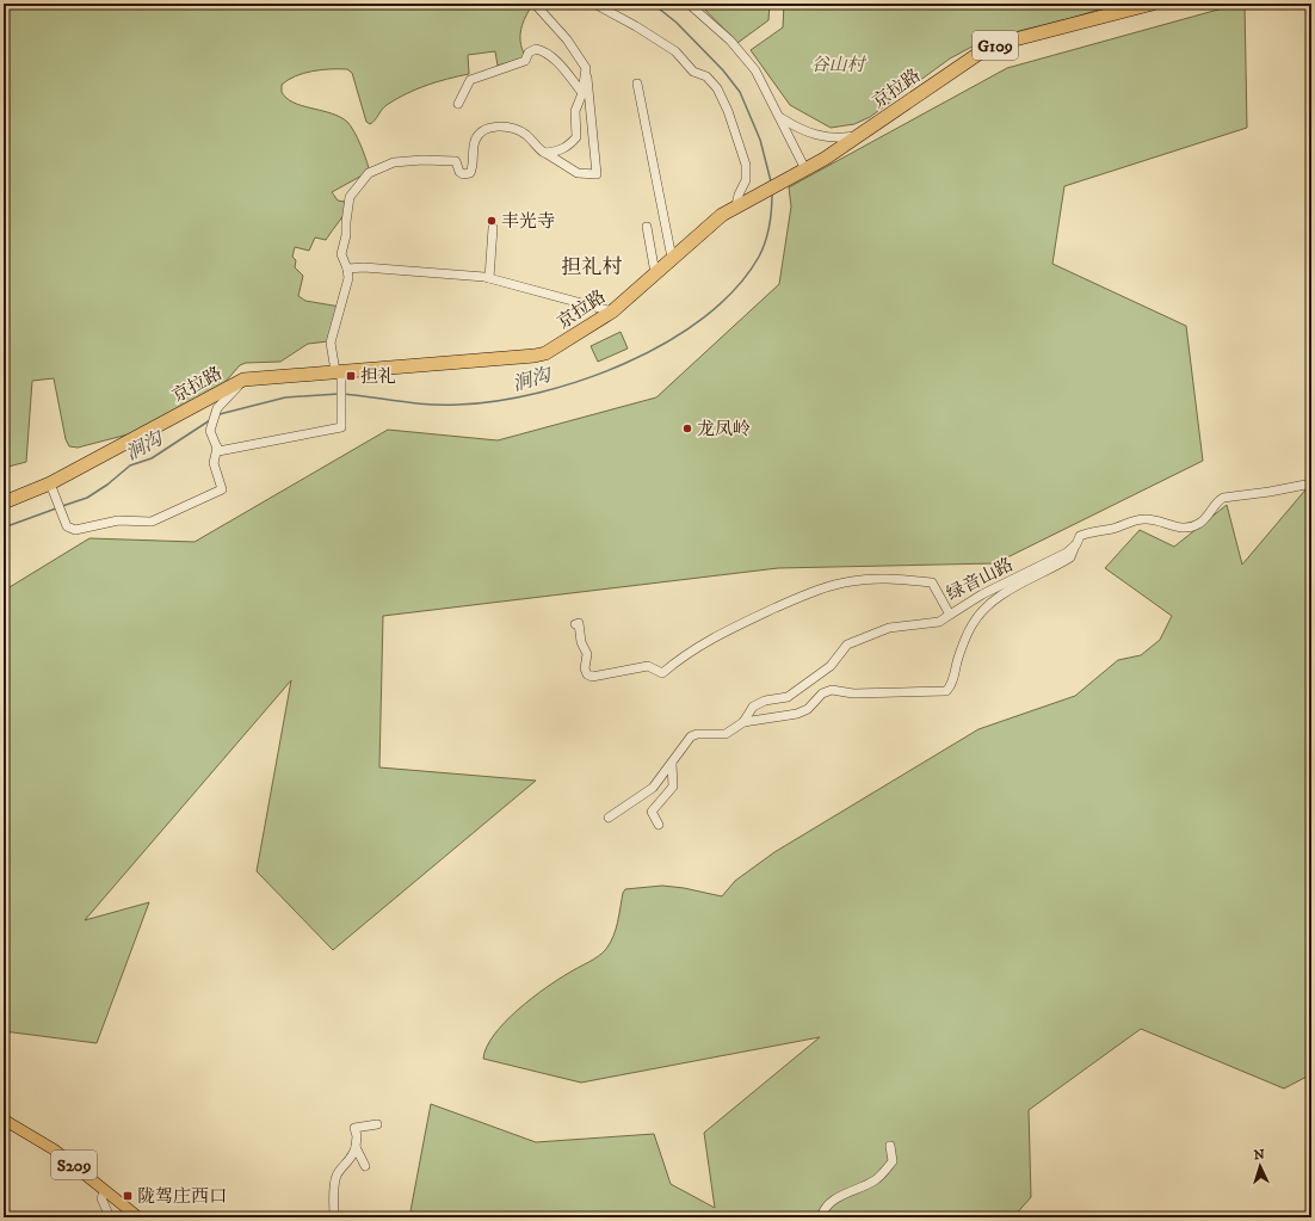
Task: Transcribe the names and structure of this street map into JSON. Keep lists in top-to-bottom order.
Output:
{
  "streets": {
    "highway": ["G109", "京拉路"],
    "main road": ["S209"],
    "street": ["绿音山路"]
  },
  "districts": ["担礼村"],
  "water": ["涧沟"],
  "parks": ["谷山村"],
  "places": {
    "other": ["丰光寺", "龙凤岭"],
    "transit": ["担礼", "陇驾庄西口"]
  },
  "north": "top"
}
